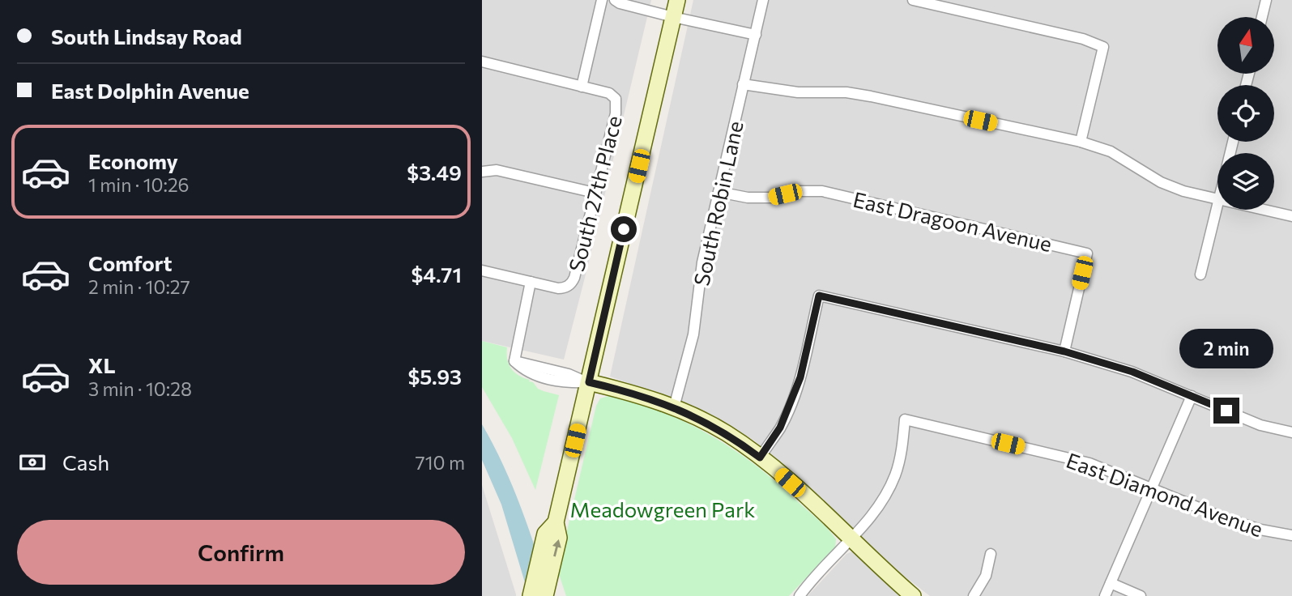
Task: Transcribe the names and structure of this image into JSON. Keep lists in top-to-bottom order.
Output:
{
  "streets": {
    "street": [
      "South 27th Place",
      "South Robin Lane",
      "East Dragoon Avenue",
      "East Diamond Avenue"
    ]
  },
  "crossings": [
    ["South Robin Lane", "East Dragoon Avenue"]
  ],
  "parks": ["Meadowgreen Park"],
  "north": "top",
  "page": {
    "banner": ["South Lindsay Road", "East Dolphin Avenue"],
    "list": [
      {
        "name": "Economy",
        "note": "1 min · 10:26",
        "value": "$3.49"
      },
      {
        "name": "Comfort",
        "note": "2 min · 10:27",
        "value": "$4.71"
      },
      {
        "name": "XL",
        "note": "3 min · 10:28",
        "value": "$5.93"
      }
    ],
    "bubble": "2 min",
    "pay": ["Cash", "710 m"],
    "buttons": "Confirm"
  }
}
